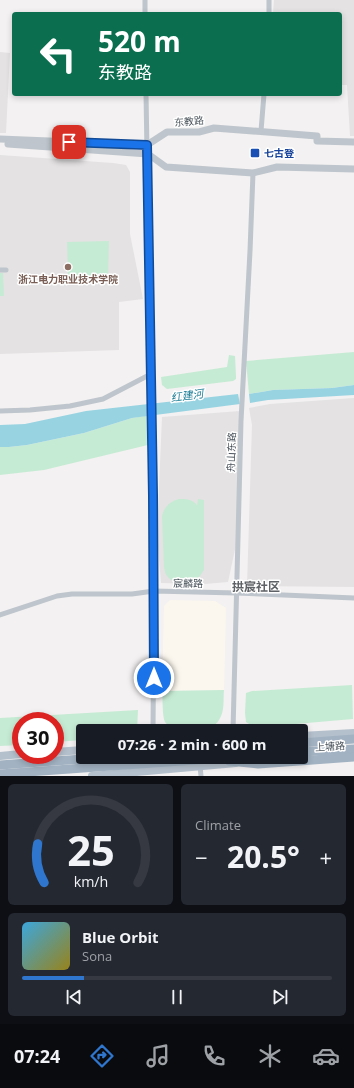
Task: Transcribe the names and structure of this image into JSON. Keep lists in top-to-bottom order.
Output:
{
  "streets": {
    "main road": ["上塘路"],
    "street": ["东教路", "舟山东路", "宸麟路"]
  },
  "crossings": [
    ["舟山东路", "宸麟路"]
  ],
  "districts": ["拱宸社区"],
  "water": ["红建河"],
  "places": {
    "transit": ["七古登"],
    "other": ["浙江电力职业技术学院"]
  },
  "page": {
    "turn": ["520 m", "东教路"],
    "limit": "30",
    "trip": "07:26 · 2 min · 600 m",
    "tile": "Climate",
    "heat": ["−", "20.5°", "+"],
    "song": ["Blue Orbit", "Sona"],
    "tabs": "07:24",
    "gauge": ["25", "km/h"]
  }
}
